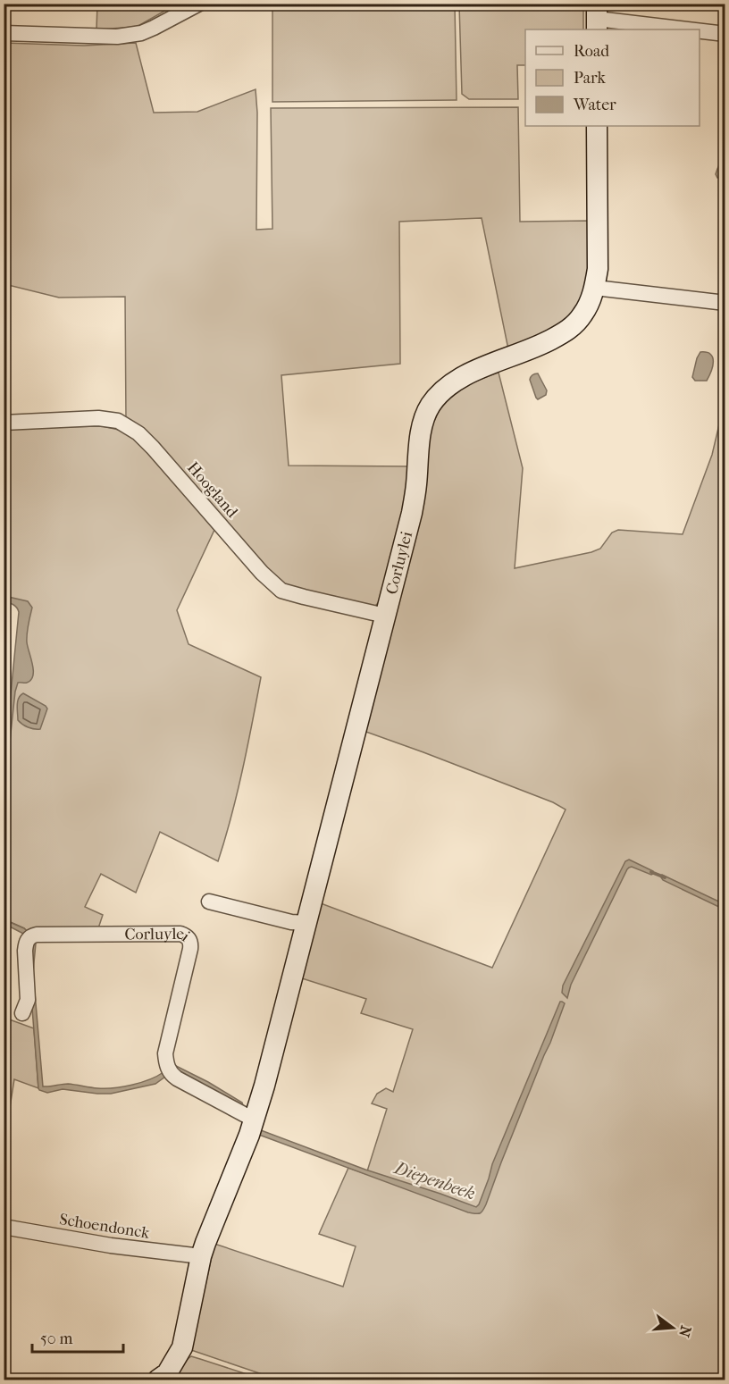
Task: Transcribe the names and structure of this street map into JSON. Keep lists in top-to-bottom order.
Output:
{
  "streets": {
    "street": ["Hoogland", "Corluylei", "Schoendonck"]
  },
  "crossings": [
    ["Hoogland", "Corluylei"],
    ["Corluylei", "Schoendonck"]
  ],
  "water": ["Diepenbeek"],
  "legend": ["Road", "Park", "Water"],
  "scale_bar": "50 m",
  "north": "right"
}
